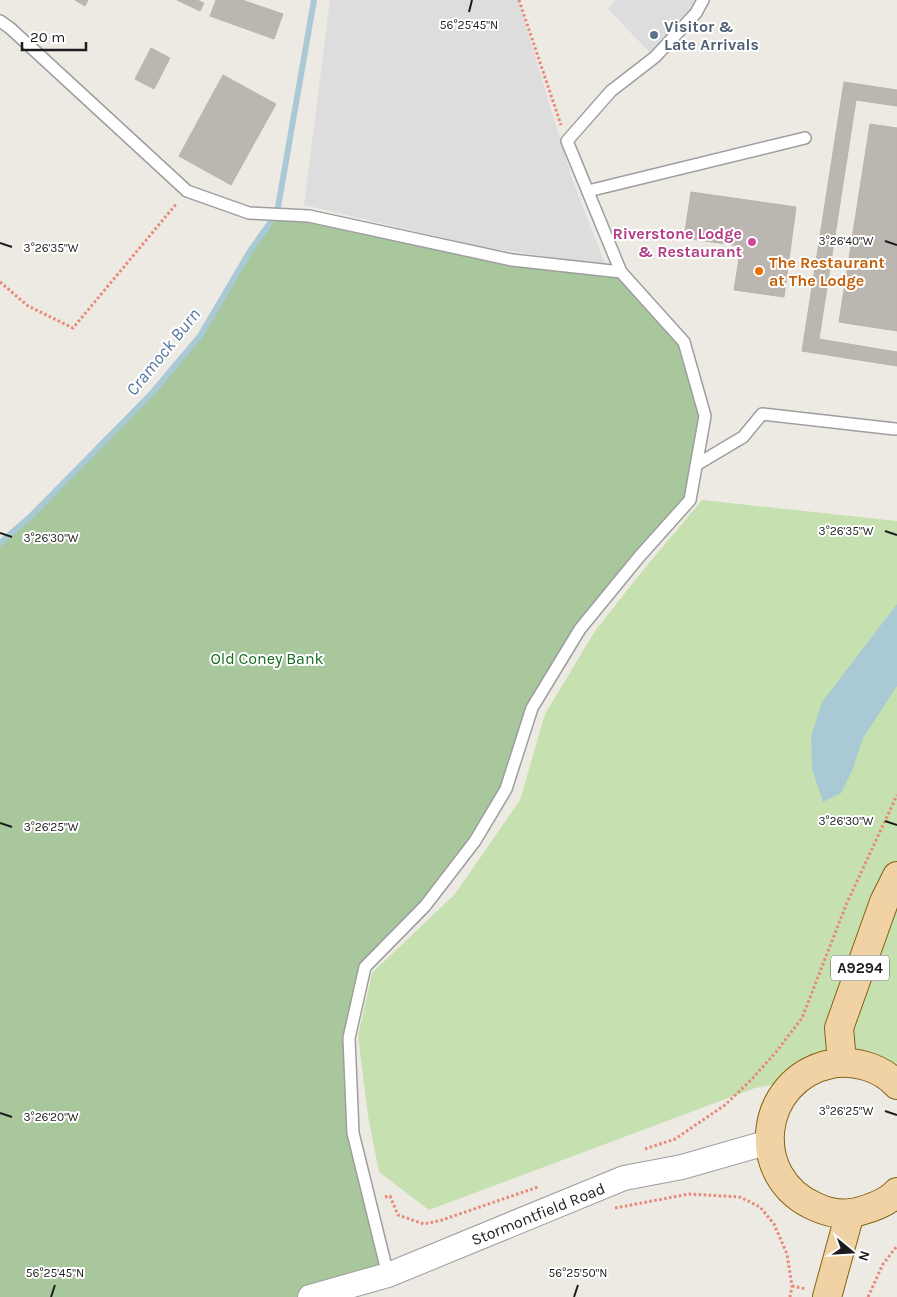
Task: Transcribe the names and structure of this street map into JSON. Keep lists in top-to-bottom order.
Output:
{
  "streets": {
    "main road": ["A9294"],
    "street": ["Stormontfield Road"]
  },
  "water": ["Cramock Burn"],
  "parks": ["Old Coney Bank"],
  "places": ["Visitor & Late Arrivals", "Riverstone Lodge & Restaurant", "The Restaurant at The Lodge"],
  "scale_bar": "20 m",
  "north": "right",
  "coordinates": [
    "56°25'45\"N",
    "3°26'40\"W",
    "3°26'35\"W",
    "3°26'30\"W",
    "3°26'25\"W",
    "3°26'20\"W",
    "56°25'50\"N"
  ]
}
